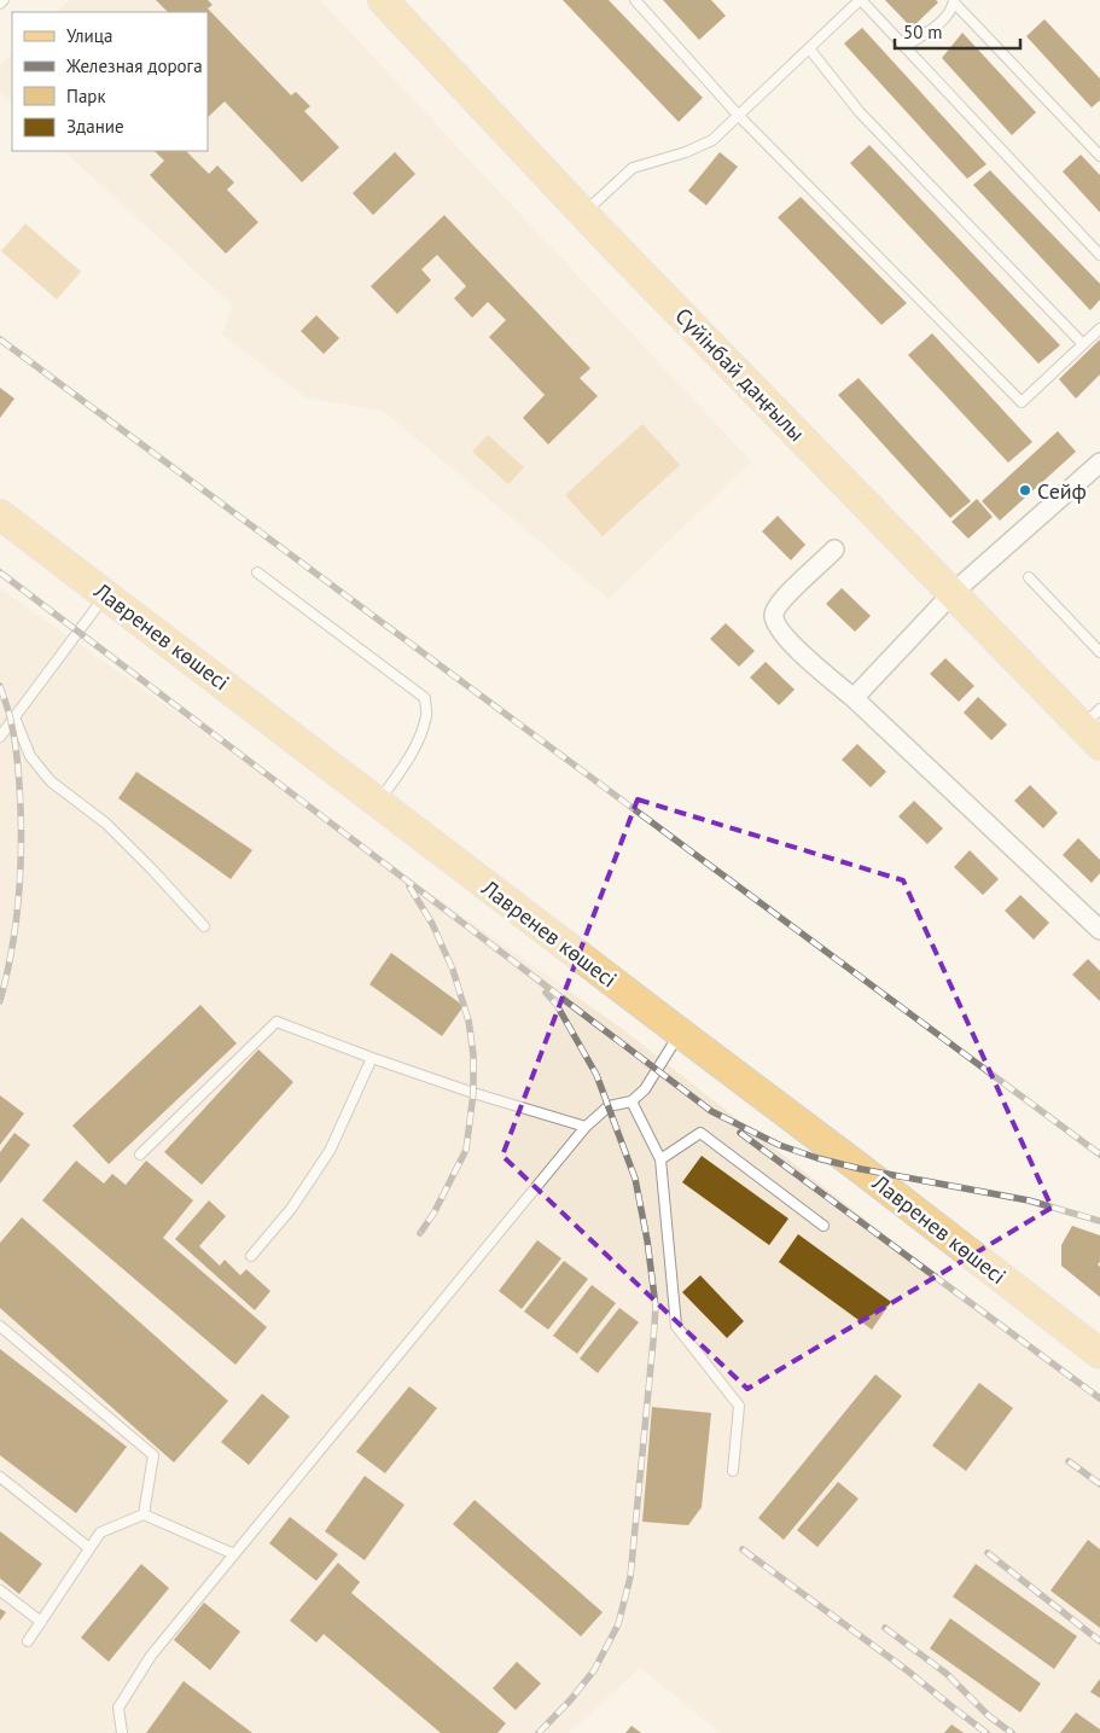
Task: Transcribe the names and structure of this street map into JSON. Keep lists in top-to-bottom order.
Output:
{
  "streets": {
    "main road": ["Сүйінбай даңғылы", "Лавренев көшесі"]
  },
  "places": ["Сейф"],
  "legend": [
    "Улица",
    "Железная дорога",
    "Парк",
    "Здание"
  ],
  "scale_bar": "50 m"
}
